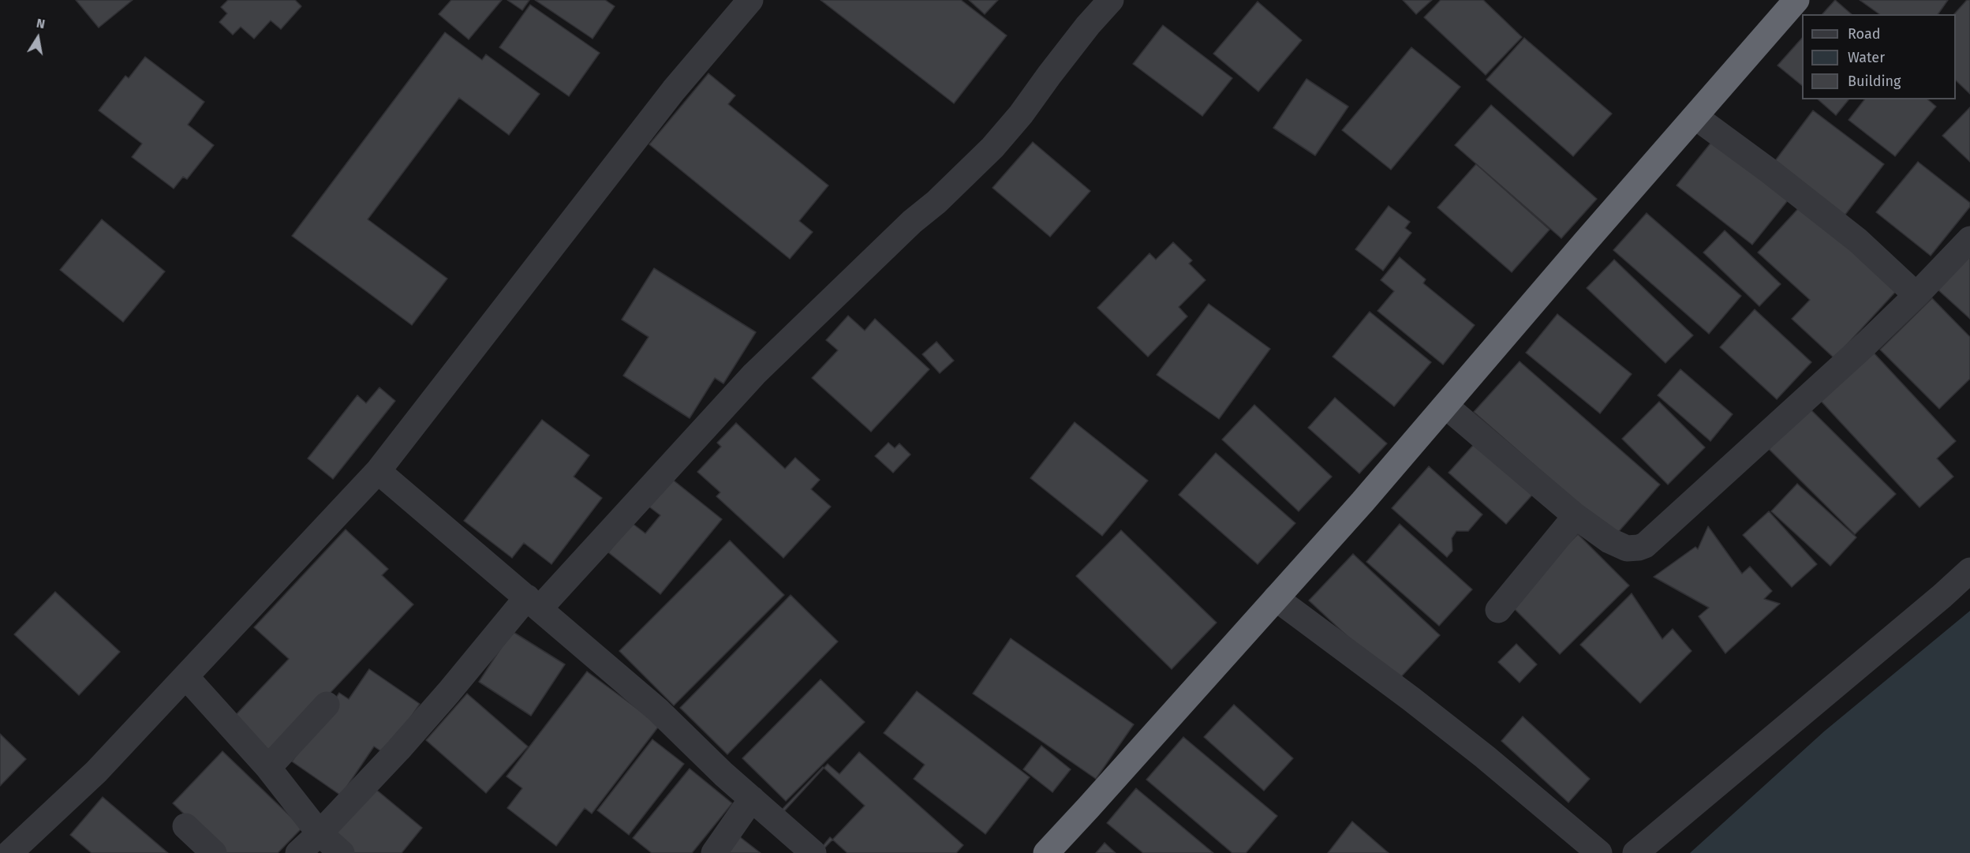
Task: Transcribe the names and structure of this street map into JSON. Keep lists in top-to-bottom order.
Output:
{
  "legend": ["Road", "Water", "Building"],
  "north": "top"
}
